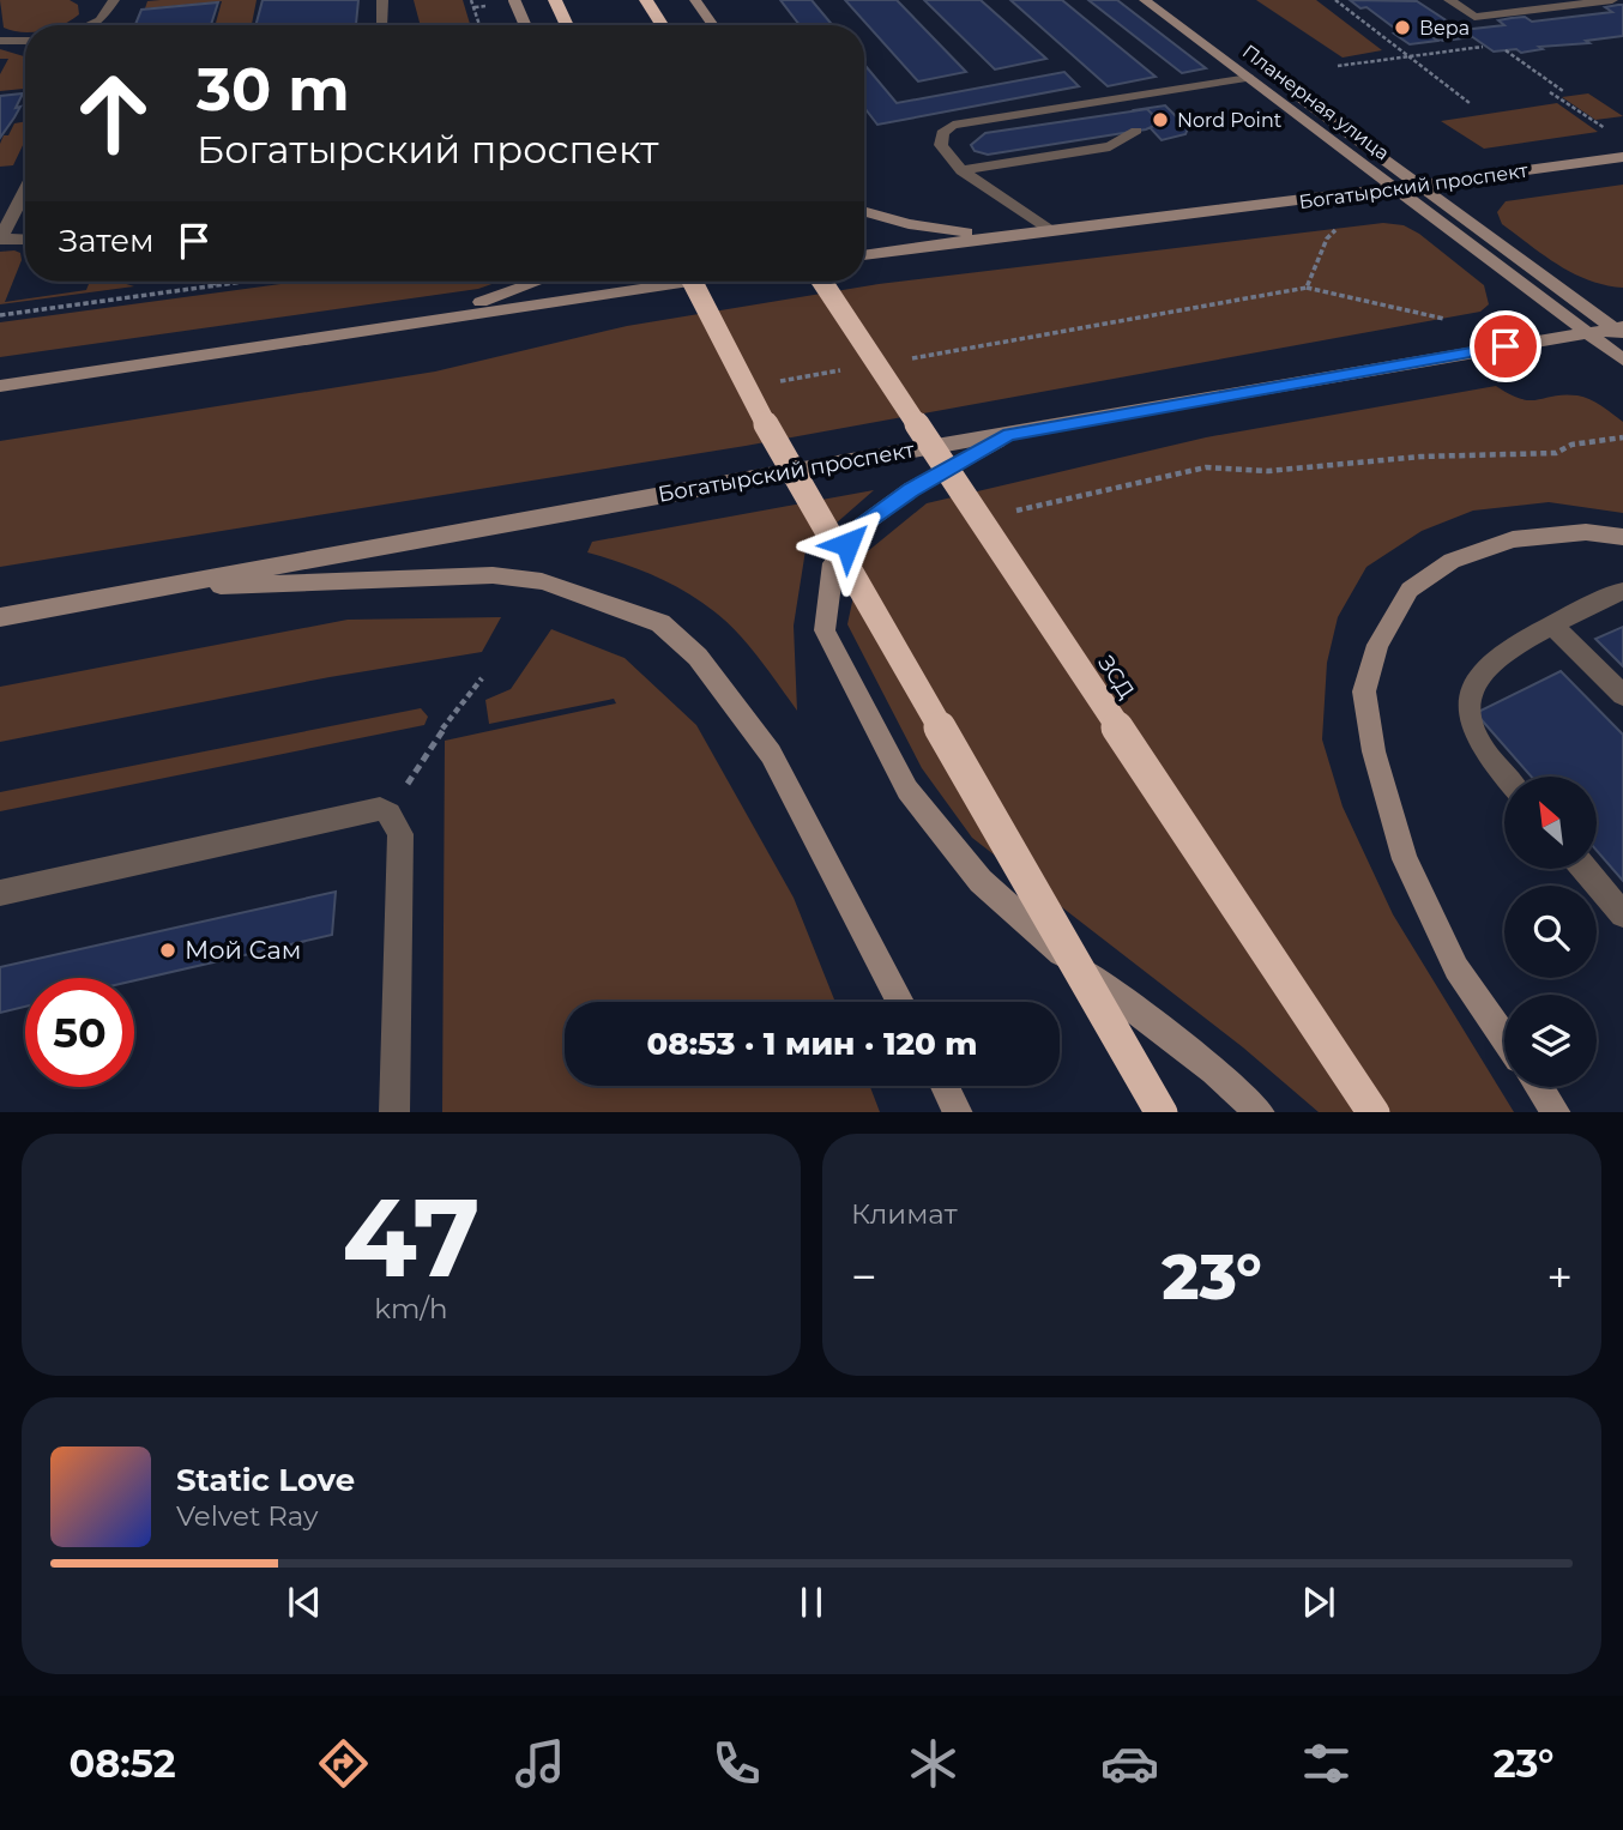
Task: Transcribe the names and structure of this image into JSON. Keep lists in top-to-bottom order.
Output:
{
  "streets": {
    "highway": ["ЗСД"],
    "main road": ["Планерная улица", "Богатырский проспект"]
  },
  "crossings": [
    ["Планерная улица", "Богатырский проспект"]
  ],
  "places": ["Вера", "Nord Point", "Мой Сам"],
  "north": "top left",
  "page": {
    "turn": ["30 m", "Богатырский проспект"],
    "then": "Затем",
    "limit": "50",
    "trip": "08:53 · 1 мин · 120 m",
    "tile": [
      ["47", "km/h"],
      "Климат"
    ],
    "heat": ["−", "23°", "+"],
    "song": ["Static Love", "Velvet Ray"],
    "tabs": ["08:52", "23°"]
  }
}
